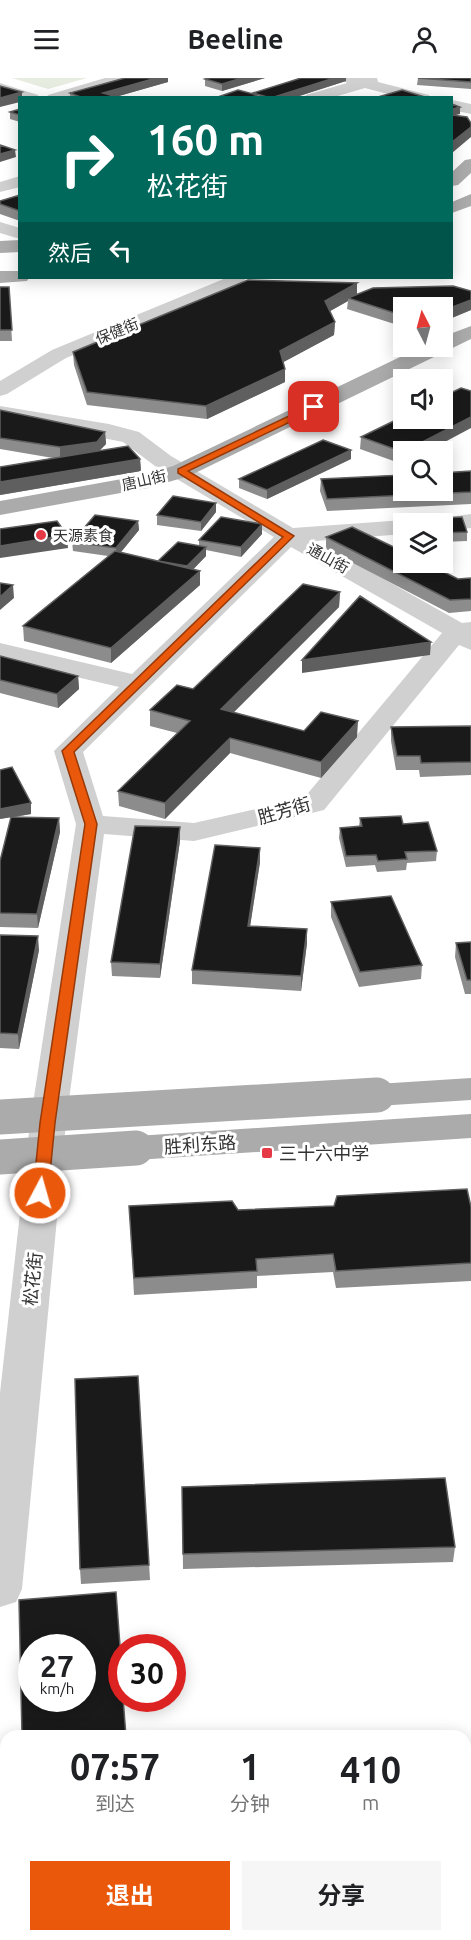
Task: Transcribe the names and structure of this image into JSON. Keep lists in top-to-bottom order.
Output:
{
  "streets": {
    "main road": ["唐山街", "胜利东路"],
    "street": [
      "保健街",
      "通山街",
      "胜芳街",
      "松花街"
    ]
  },
  "crossings": [
    ["唐山街", "通山街"],
    ["通山街", "胜芳街"],
    ["通山街", "松花街"],
    ["胜芳街", "松花街"]
  ],
  "places": {
    "other": ["天源素食"],
    "transit": ["三十六中学"]
  },
  "north": "top",
  "page": {
    "header": "Beeline",
    "turn": ["160 m", "松花街"],
    "then": "然后",
    "speed": "27 km/h",
    "limit": "30",
    "eta": [
      "07:57",
      "到达",
      "1",
      "分钟",
      "410",
      "m"
    ],
    "buttons": ["退出", "分享"]
  }
}
